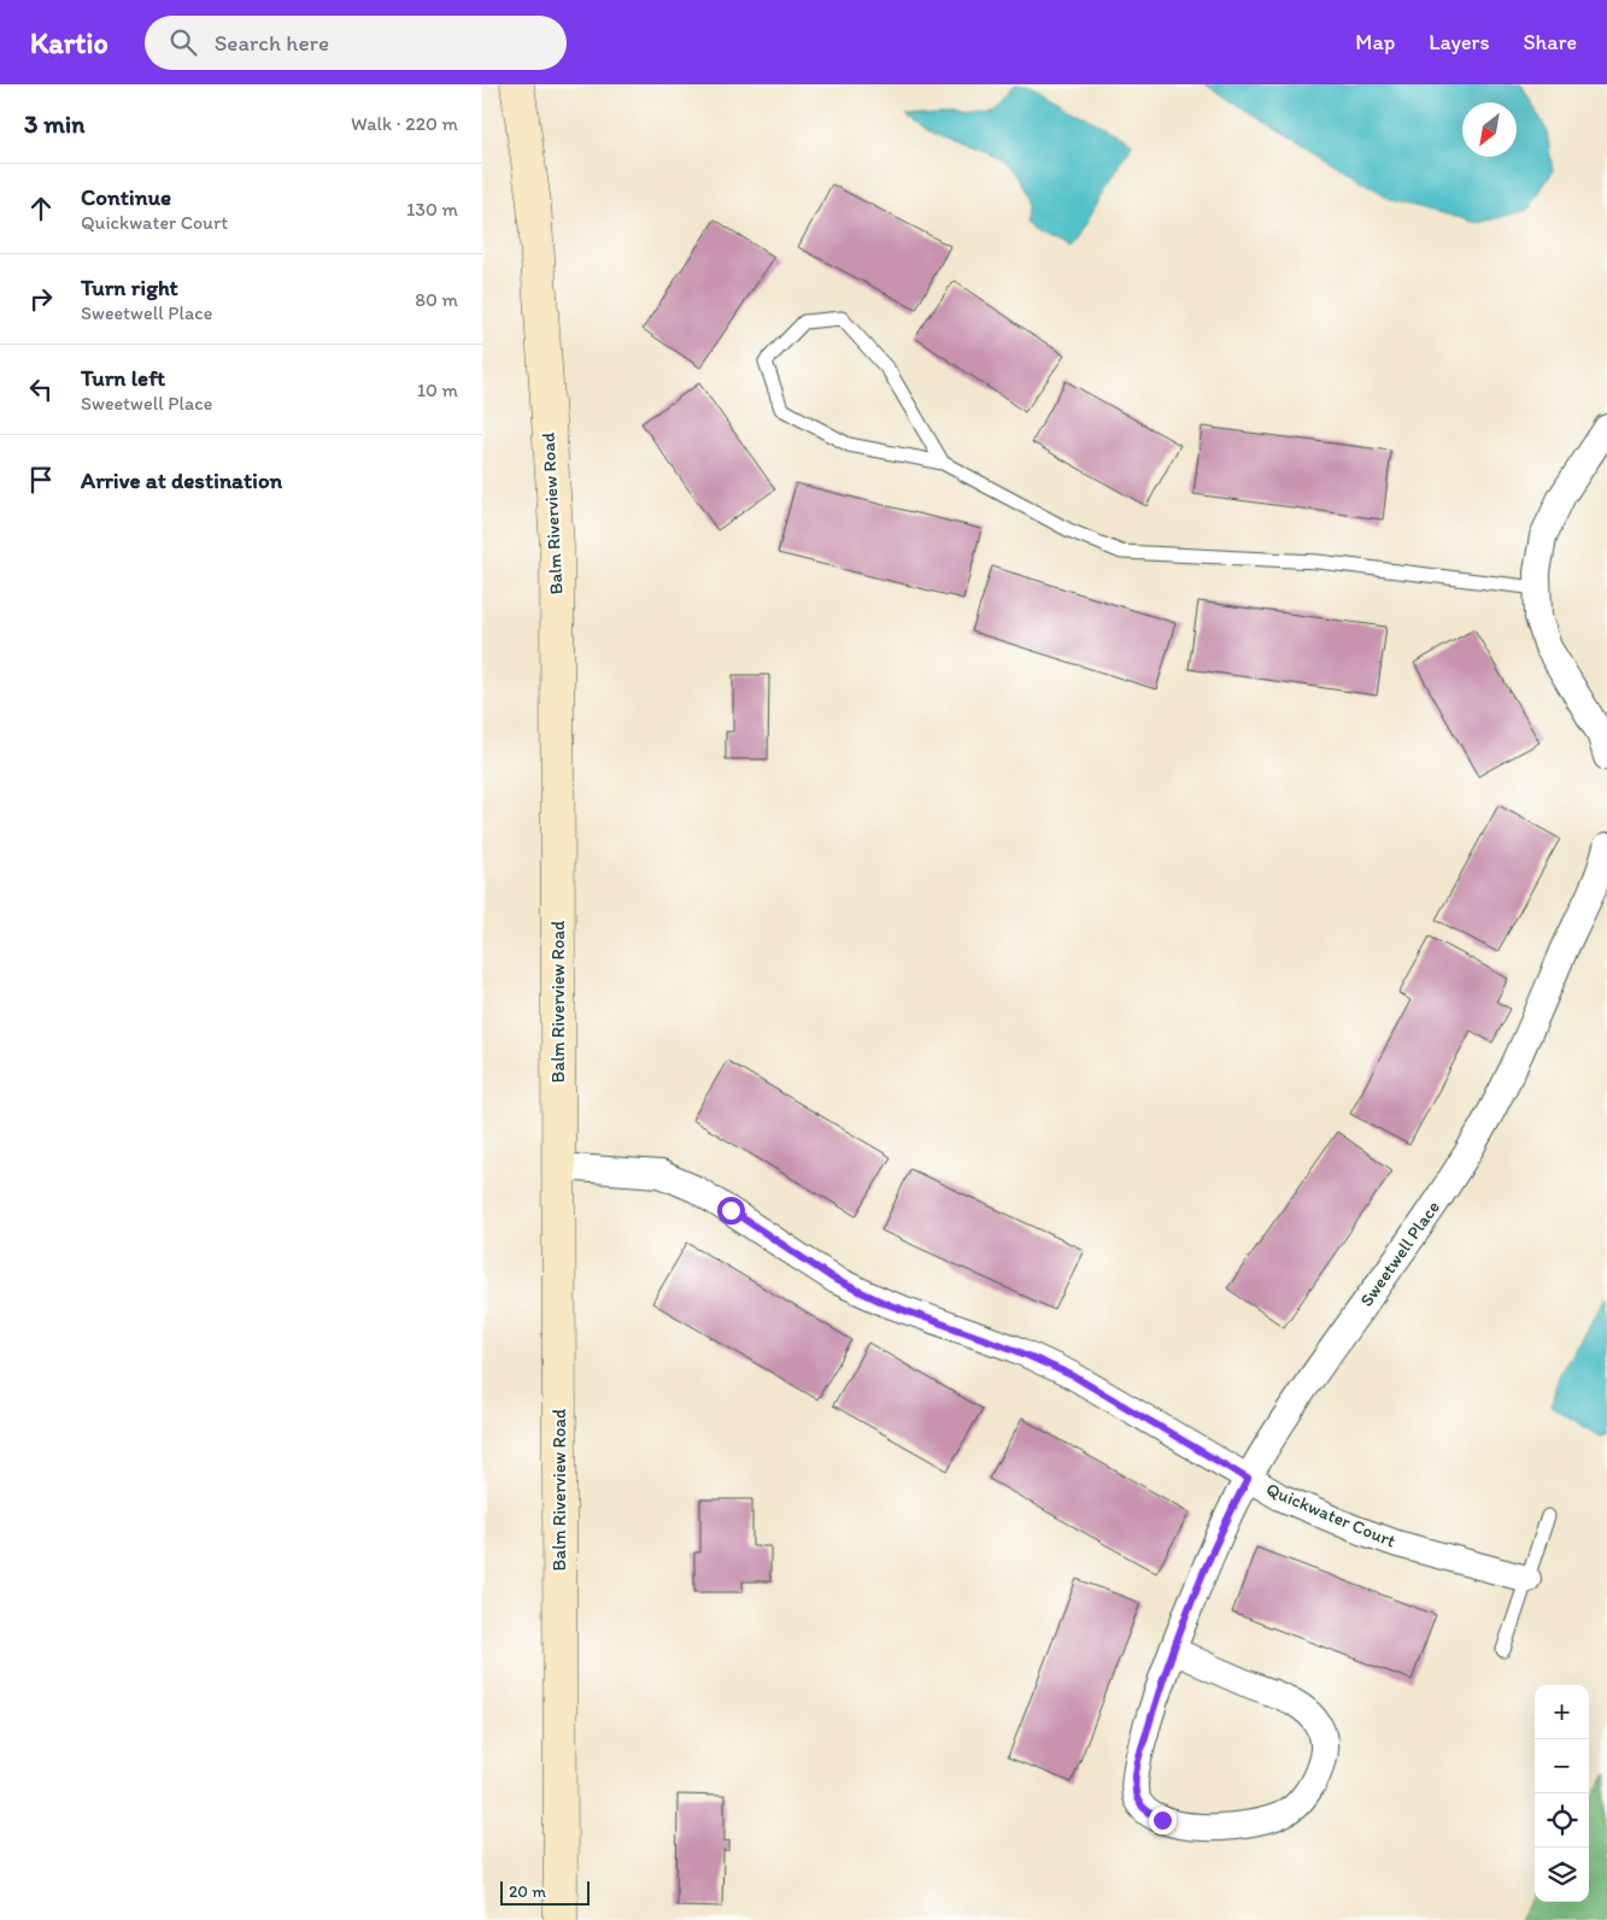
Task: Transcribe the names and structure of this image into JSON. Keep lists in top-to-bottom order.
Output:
{
  "streets": {
    "main road": ["Balm Riverview Road"],
    "street": ["Sweetwell Place", "Quickwater Court"]
  },
  "crossings": [
    ["Balm Riverview Road", "Quickwater Court"],
    ["Sweetwell Place", "Quickwater Court"]
  ],
  "scale_bar": "20 m",
  "north": "bottom left",
  "page": {
    "header": "Kartio",
    "search": "Search here",
    "nav": ["Map", "Layers", "Share"],
    "heading": ["3 min", "Walk · 220 m"],
    "list": [
      ["Continue", "Quickwater Court", "130 m"],
      ["Turn right", "Sweetwell Place", "80 m"],
      ["Turn left", "Sweetwell Place", "10 m"],
      "Arrive at destination"
    ],
    "map_buttons": ["+", "−"],
    "scale": "20 m"
  }
}
